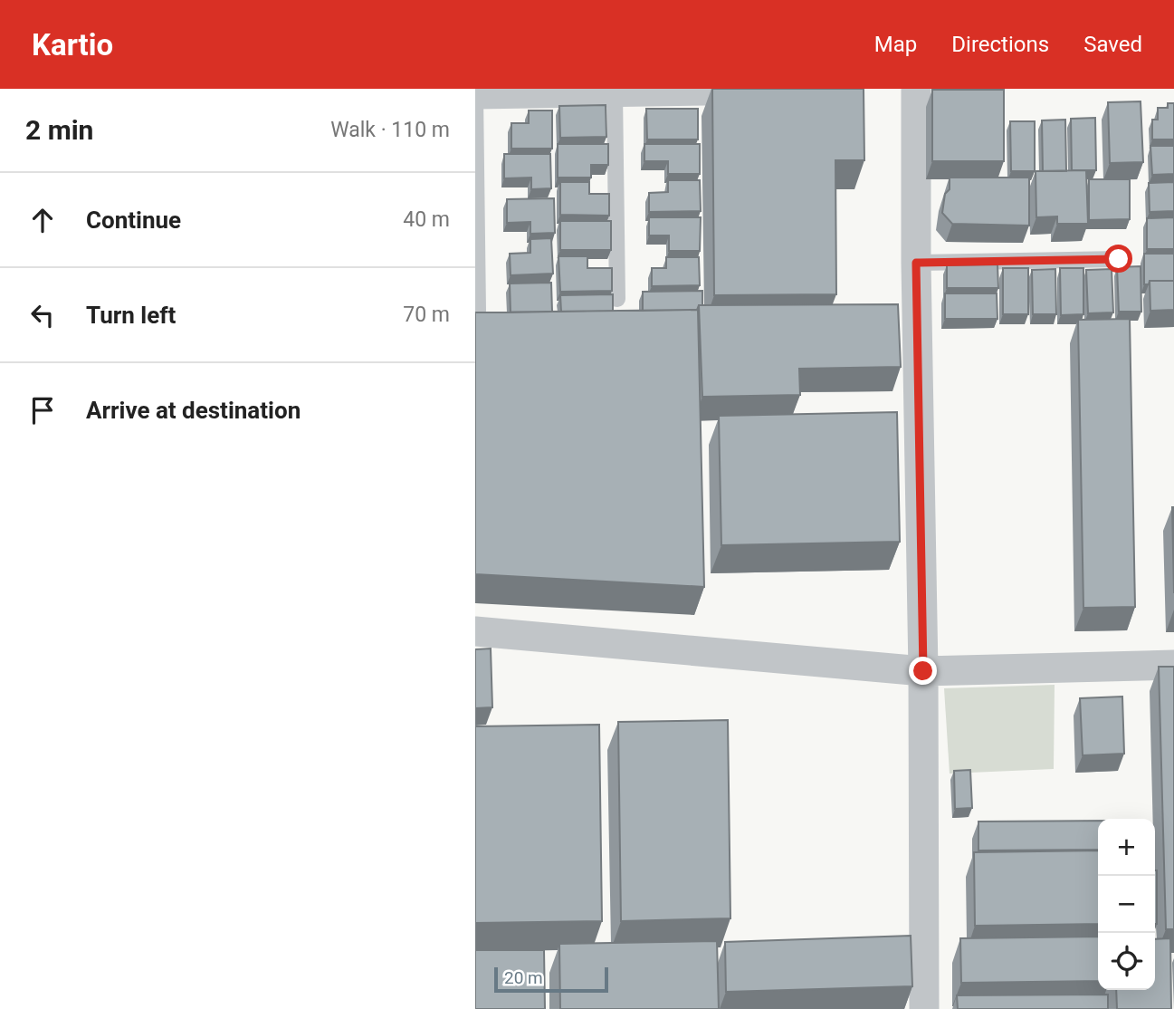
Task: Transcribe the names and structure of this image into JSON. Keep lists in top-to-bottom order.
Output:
{
  "scale_bar": "20 m",
  "page": {
    "header": "Kartio",
    "nav": ["Map", "Directions", "Saved"],
    "heading": ["2 min", "Walk · 110 m"],
    "list": [
      ["Continue", "40 m"],
      ["Turn left", "70 m"],
      "Arrive at destination"
    ],
    "map_buttons": ["+", "−"],
    "scale": "20 m"
  }
}
